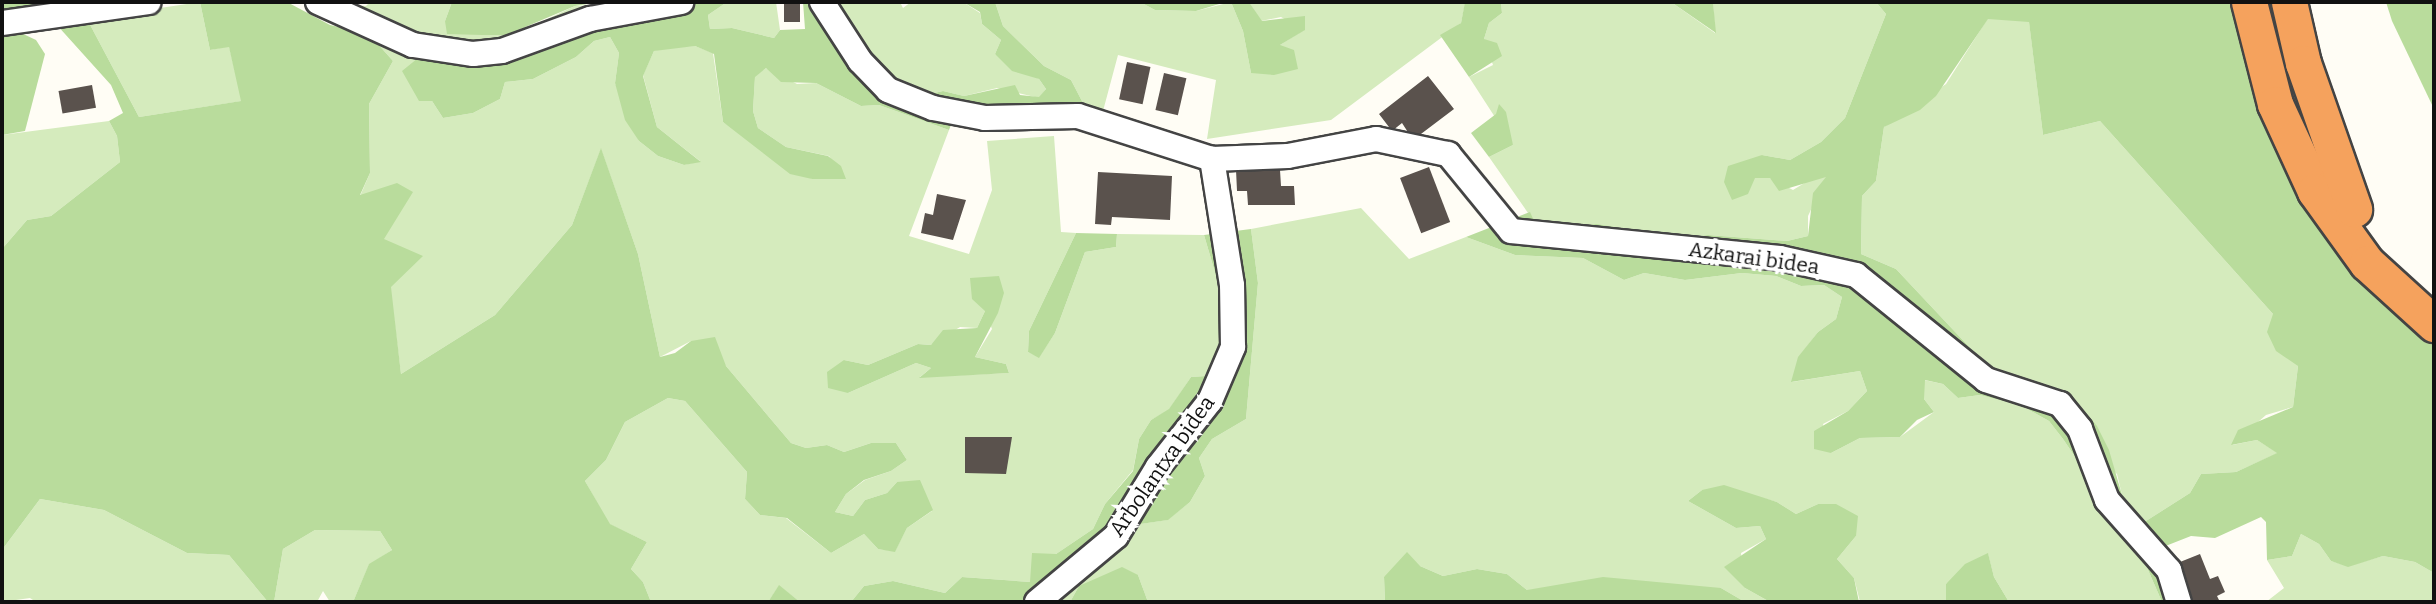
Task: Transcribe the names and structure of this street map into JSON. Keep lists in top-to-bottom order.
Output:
{
  "streets": {
    "street": ["Azkarai bidea", "Arbolantxa bidea"]
  },
  "crossings": [
    ["Azkarai bidea", "Arbolantxa bidea"]
  ]
}
